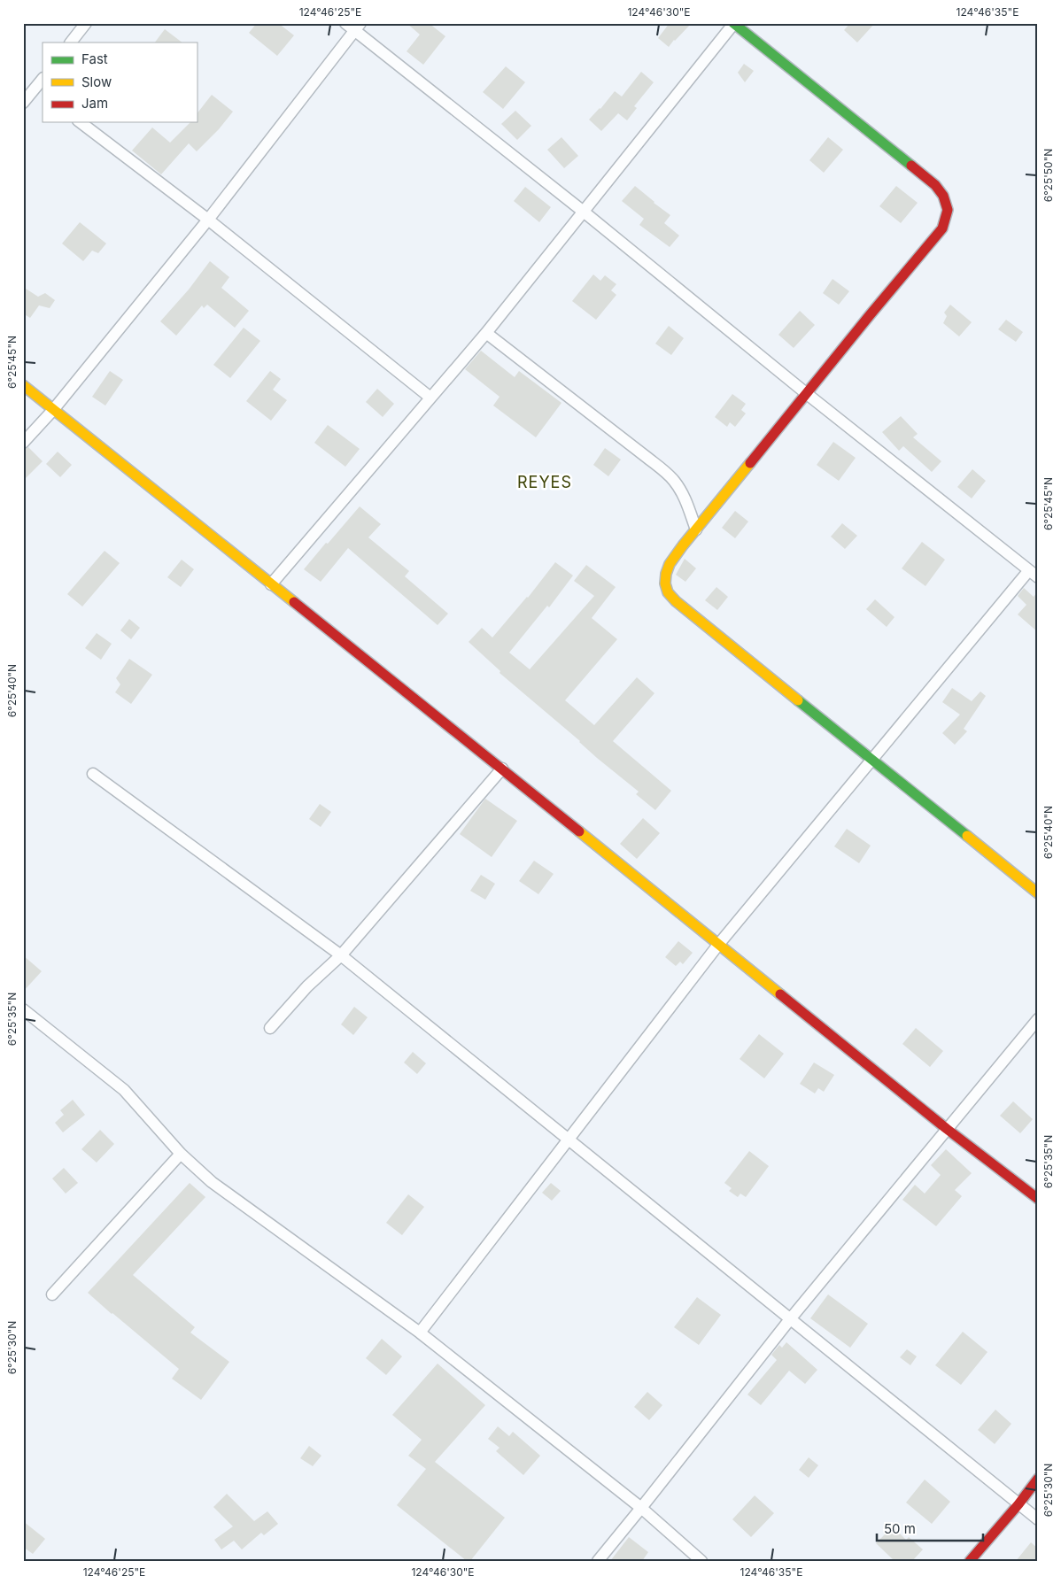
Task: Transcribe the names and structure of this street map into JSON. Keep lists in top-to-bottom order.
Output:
{
  "districts": ["REYES"],
  "legend": ["Fast", "Slow", "Jam"],
  "scale_bar": "50 m",
  "coordinates": [
    "124°46'25\"E",
    "124°46'30\"E",
    "124°46'35\"E",
    "6°25'50\"N",
    "6°25'45\"N",
    "6°25'40\"N",
    "6°25'35\"N",
    "6°25'30\"N"
  ]
}
